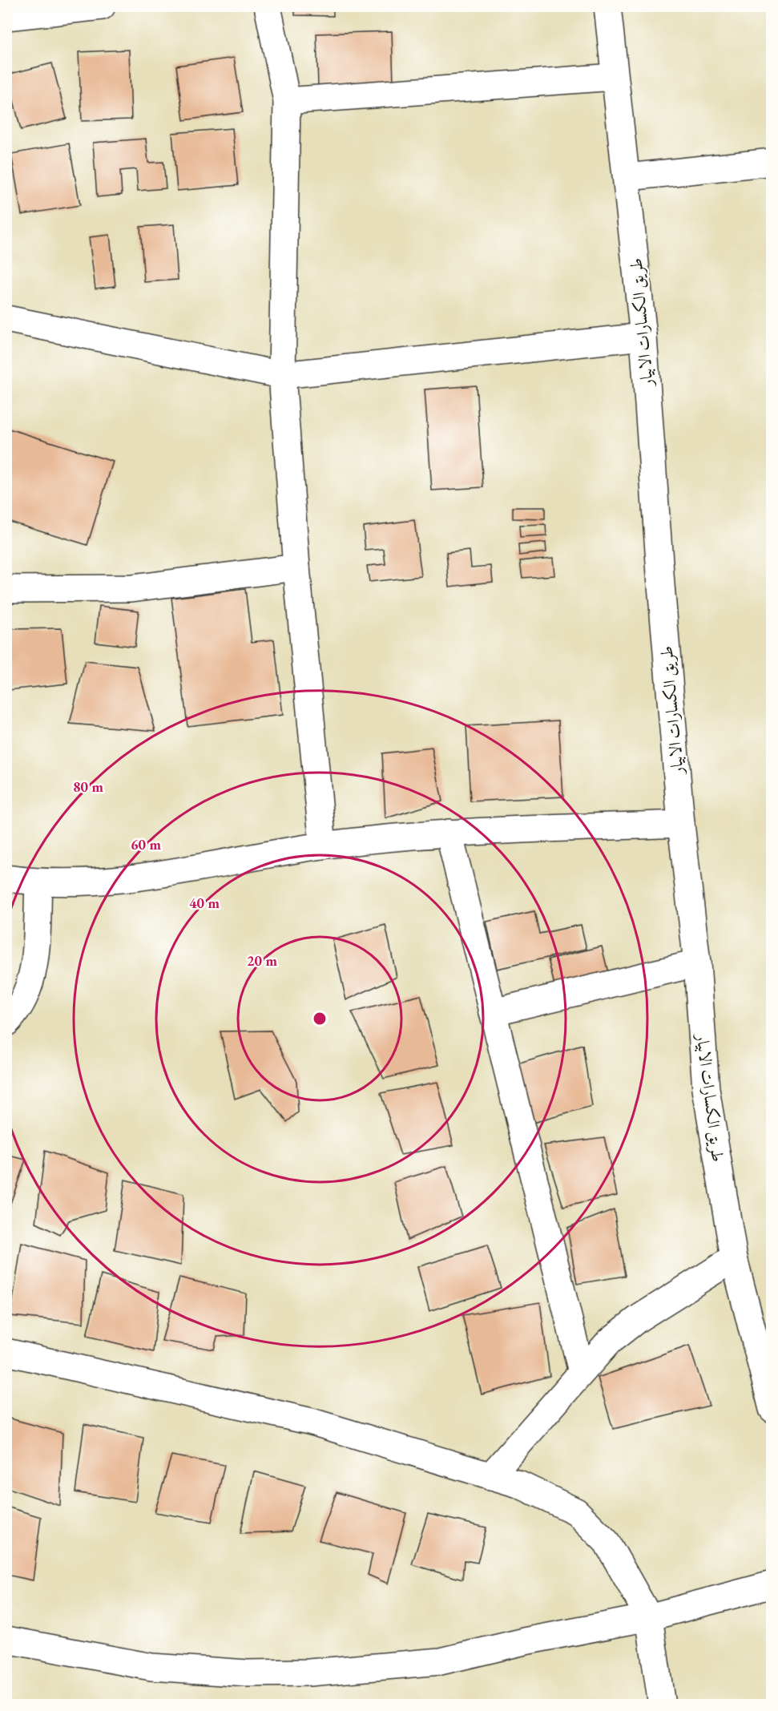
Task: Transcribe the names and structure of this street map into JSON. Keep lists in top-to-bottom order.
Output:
{
  "streets": {
    "street": ["طريق الكسارات الابيار"]
  },
  "rings": [
    "80 m",
    "60 m",
    "40 m",
    "20 m"
  ]
}
